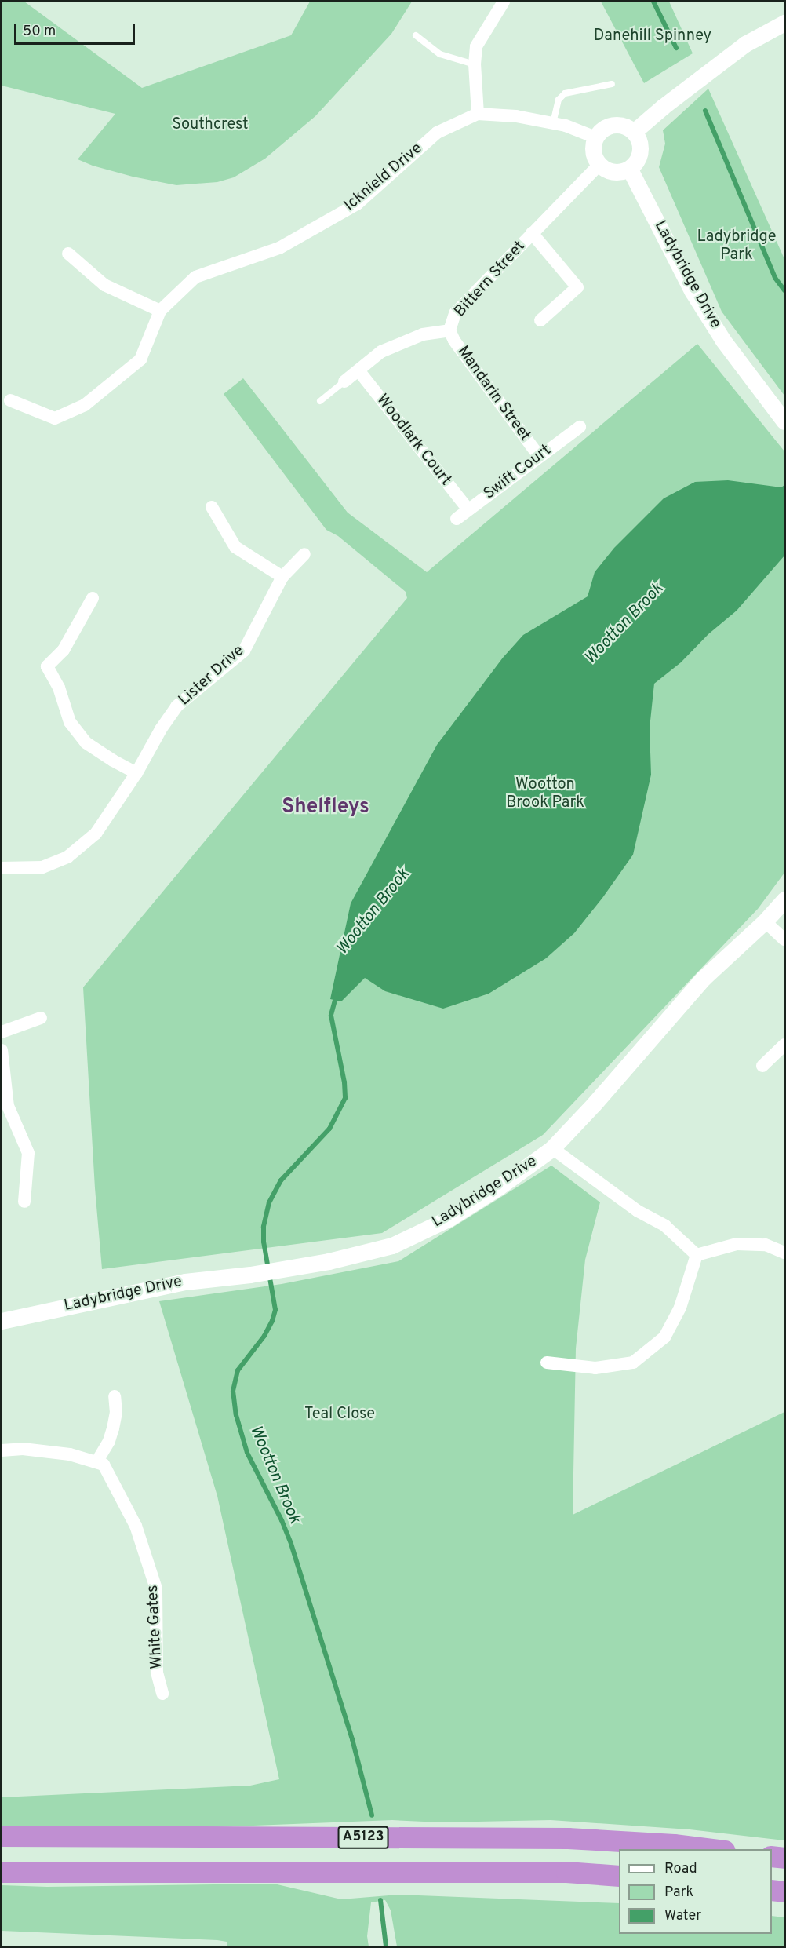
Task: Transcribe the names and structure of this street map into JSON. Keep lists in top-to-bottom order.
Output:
{
  "streets": {
    "highway": ["A5123"],
    "street": [
      "Icknield Drive",
      "Ladybridge Drive",
      "Bittern Street",
      "Mandarin Street",
      "Woodlark Court",
      "Swift Court",
      "Lister Drive",
      "White Gates"
    ]
  },
  "crossings": [
    ["Icknield Drive", "Ladybridge Drive"],
    ["Icknield Drive", "Bittern Street"],
    ["Ladybridge Drive", "Bittern Street"],
    ["Bittern Street", "Mandarin Street"],
    ["Bittern Street", "Woodlark Court"],
    ["Mandarin Street", "Swift Court"],
    ["Woodlark Court", "Swift Court"]
  ],
  "districts": ["Shelfleys"],
  "water": ["Wootton Brook"],
  "parks": [
    "Danehill Spinney",
    "Southcrest",
    "Ladybridge Park",
    "Wootton Brook Park",
    "Teal Close"
  ],
  "legend": ["Road", "Park", "Water"],
  "scale_bar": "50 m"
}
